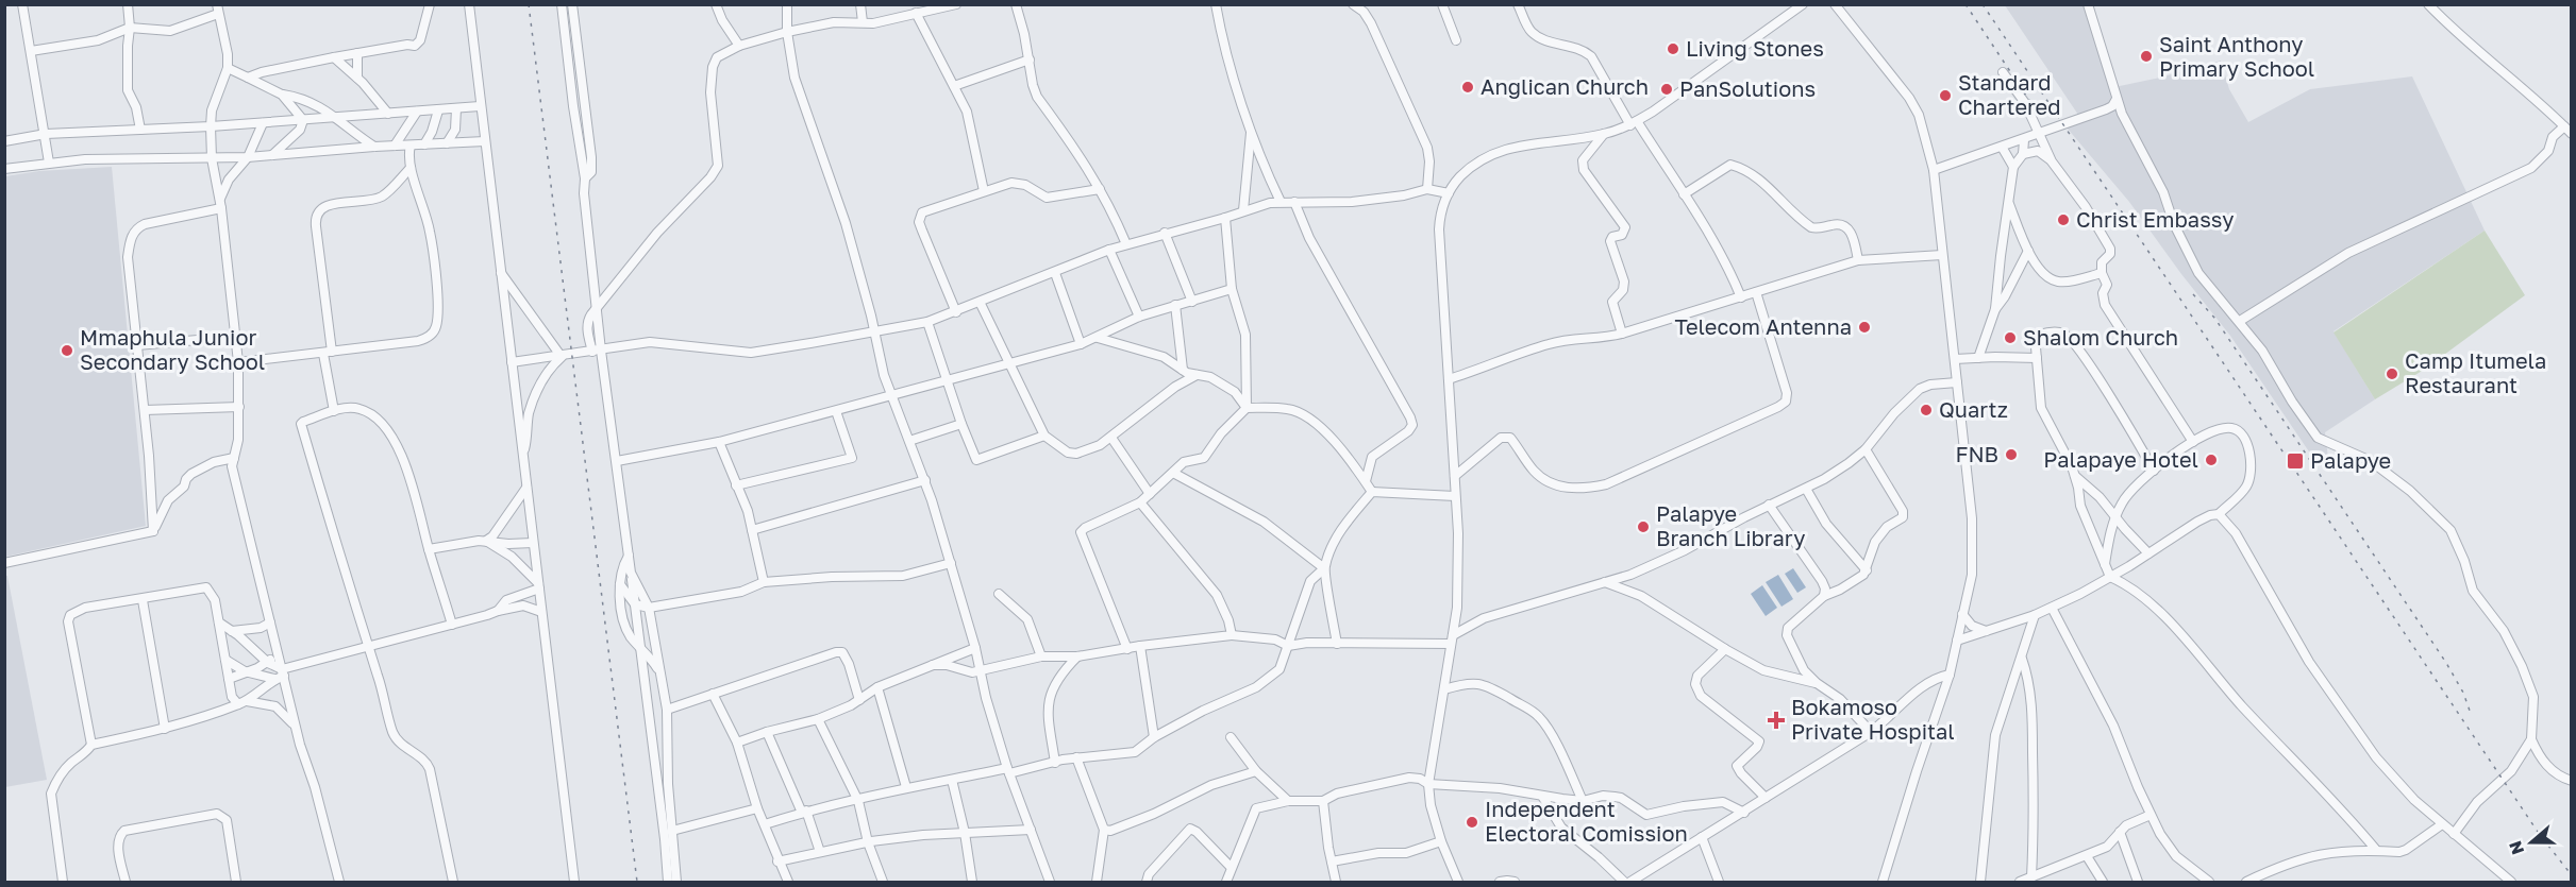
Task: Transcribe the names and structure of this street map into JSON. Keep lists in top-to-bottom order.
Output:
{
  "places": {
    "other": [
      "Living Stones",
      "Saint Anthony Primary School",
      "Anglican Church",
      "PanSolutions",
      "Standard Chartered",
      "Christ Embassy",
      "Telecom Antenna",
      "Shalom Church",
      "Mmaphula Junior Secondary School",
      "Camp Itumela Restaurant",
      "Quartz",
      "FNB",
      "Palapaye Hotel",
      "Palapye Branch Library",
      "Independent Electoral Comission"
    ],
    "transit": ["Palapye"],
    "health": ["Bokamoso Private Hospital"]
  },
  "north": "left"
}
